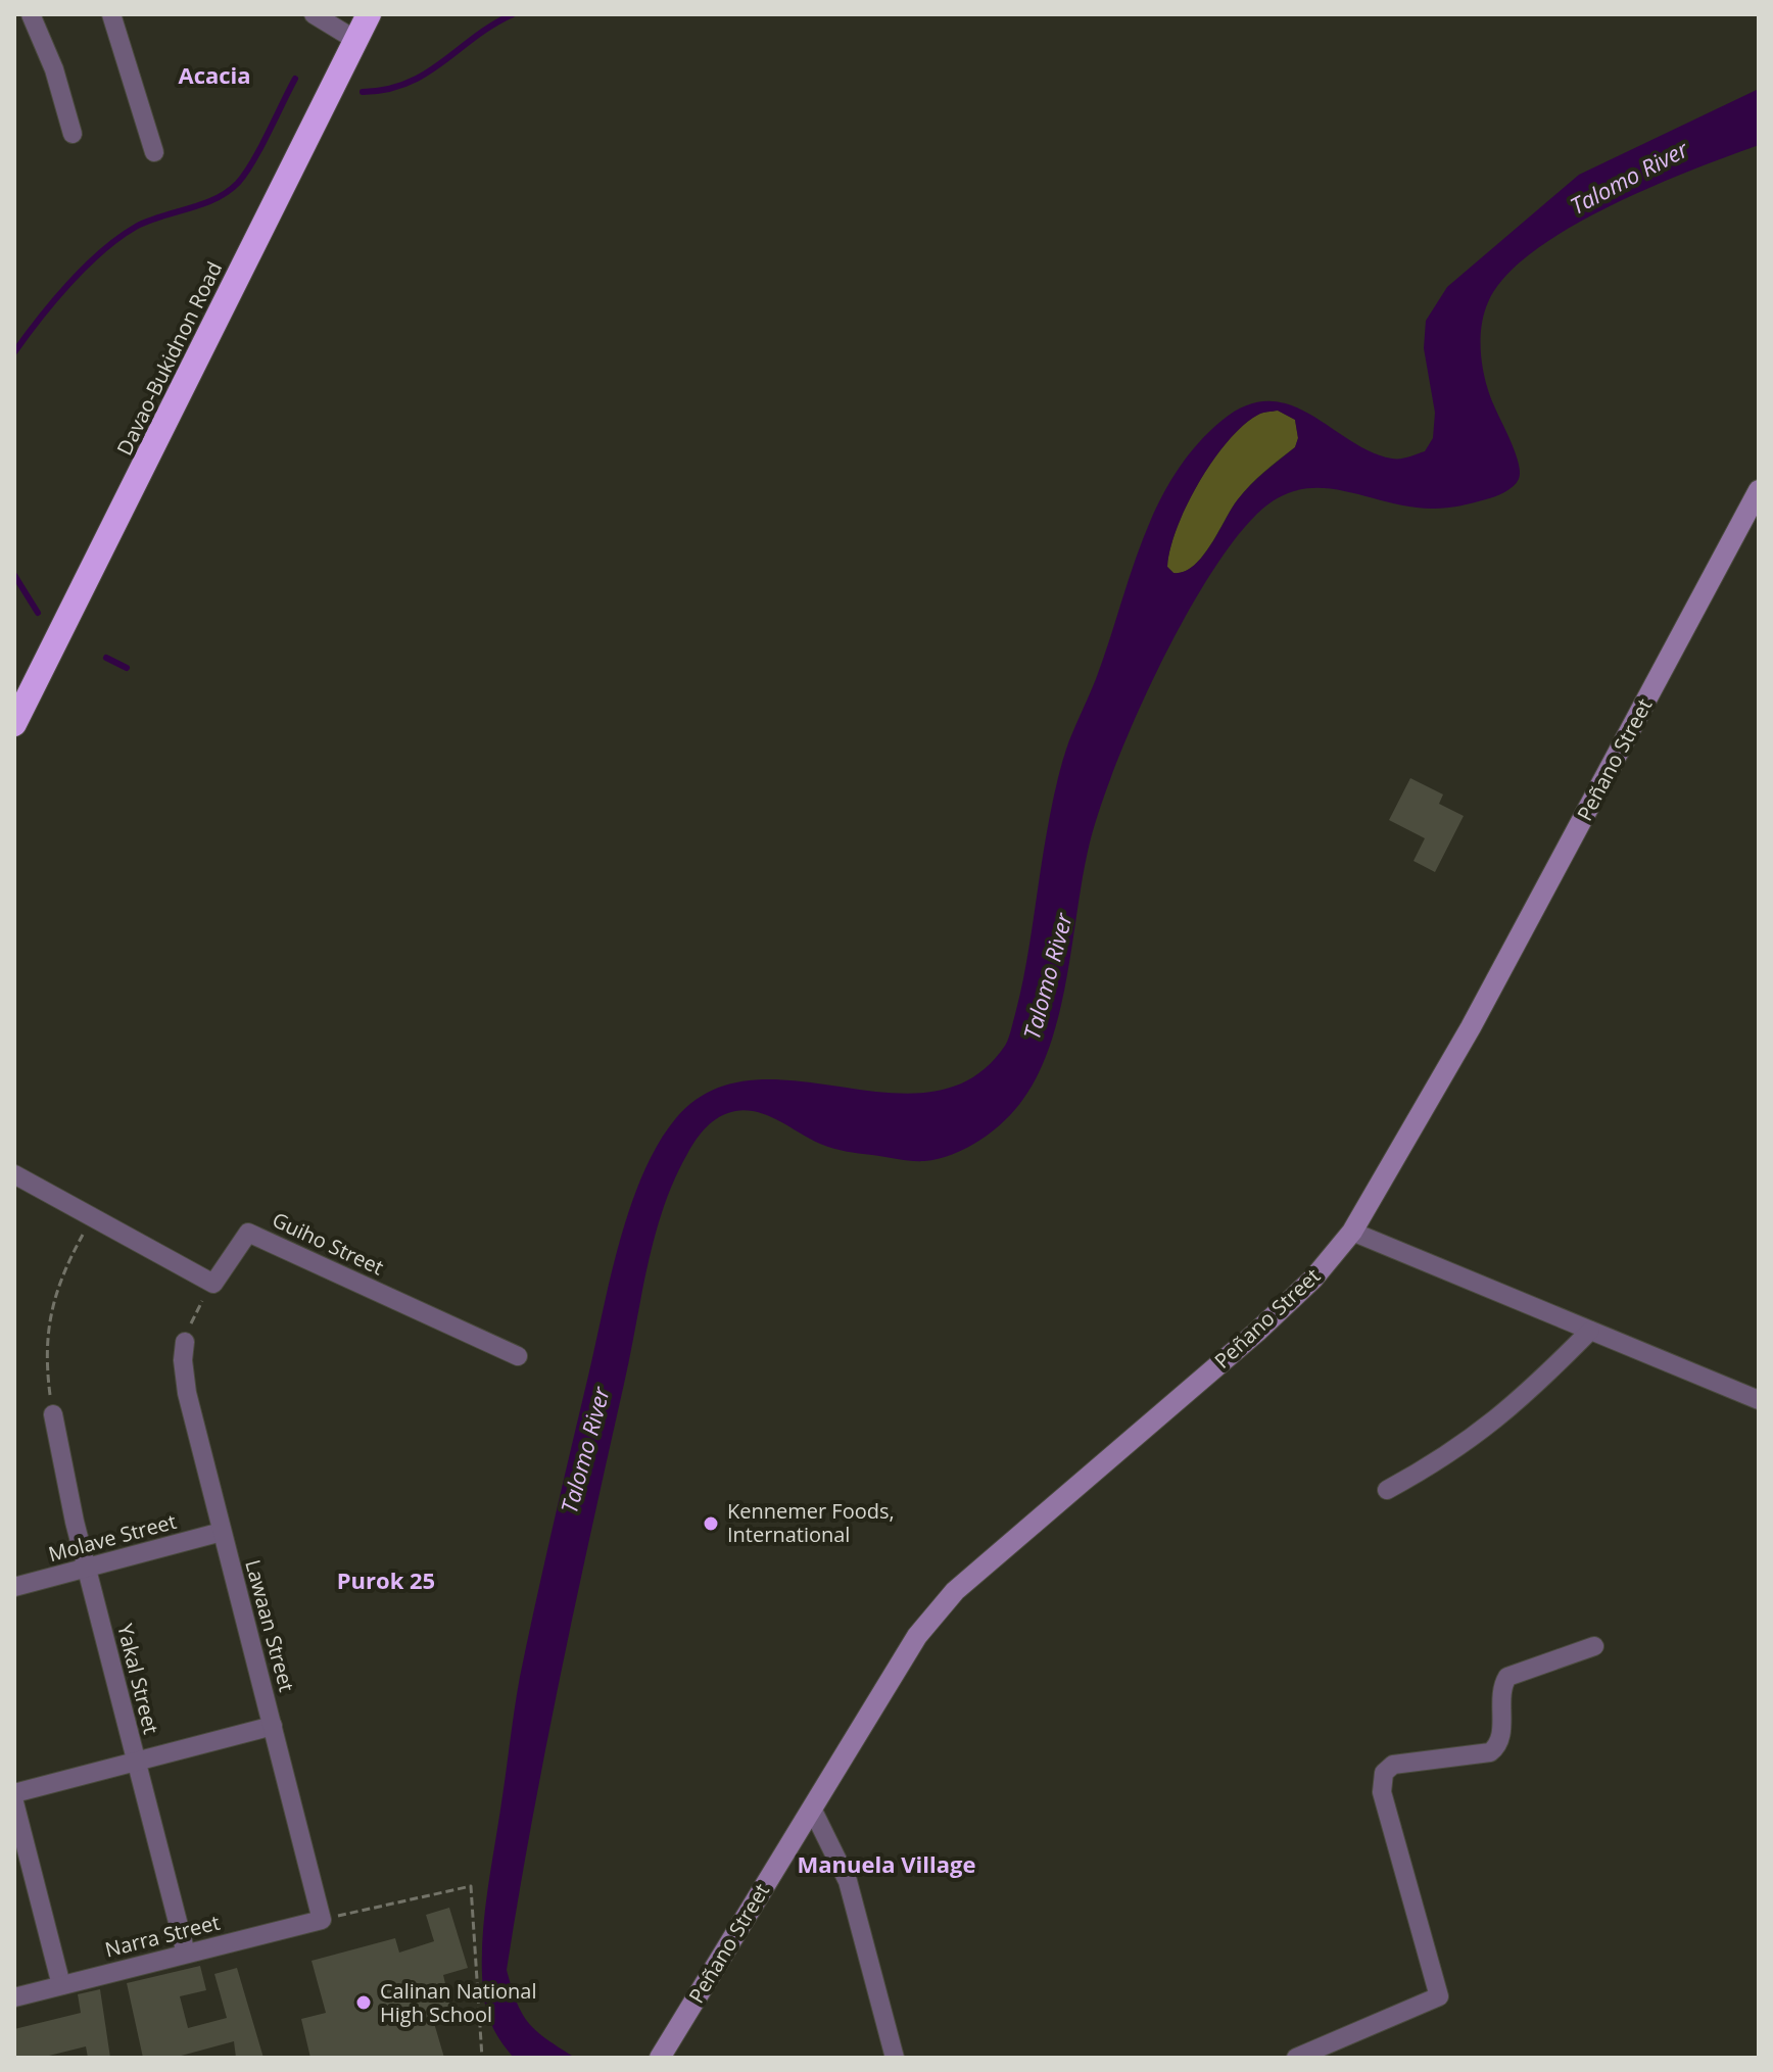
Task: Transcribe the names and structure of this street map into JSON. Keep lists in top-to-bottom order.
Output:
{
  "streets": {
    "highway": ["Davao-Bukidnon Road"],
    "street": [
      "Peñano Street",
      "Guiho Street",
      "Molave Street",
      "Lawaan Street",
      "Yakal Street",
      "Narra Street"
    ]
  },
  "crossings": [
    ["Molave Street", "Lawaan Street"],
    ["Molave Street", "Yakal Street"],
    ["Lawaan Street", "Narra Street"],
    ["Yakal Street", "Narra Street"]
  ],
  "districts": ["Acacia", "Purok 25", "Manuela Village"],
  "water": ["Talomo River"],
  "places": ["Kennemer Foods, International", "Calinan National High School"]
}
